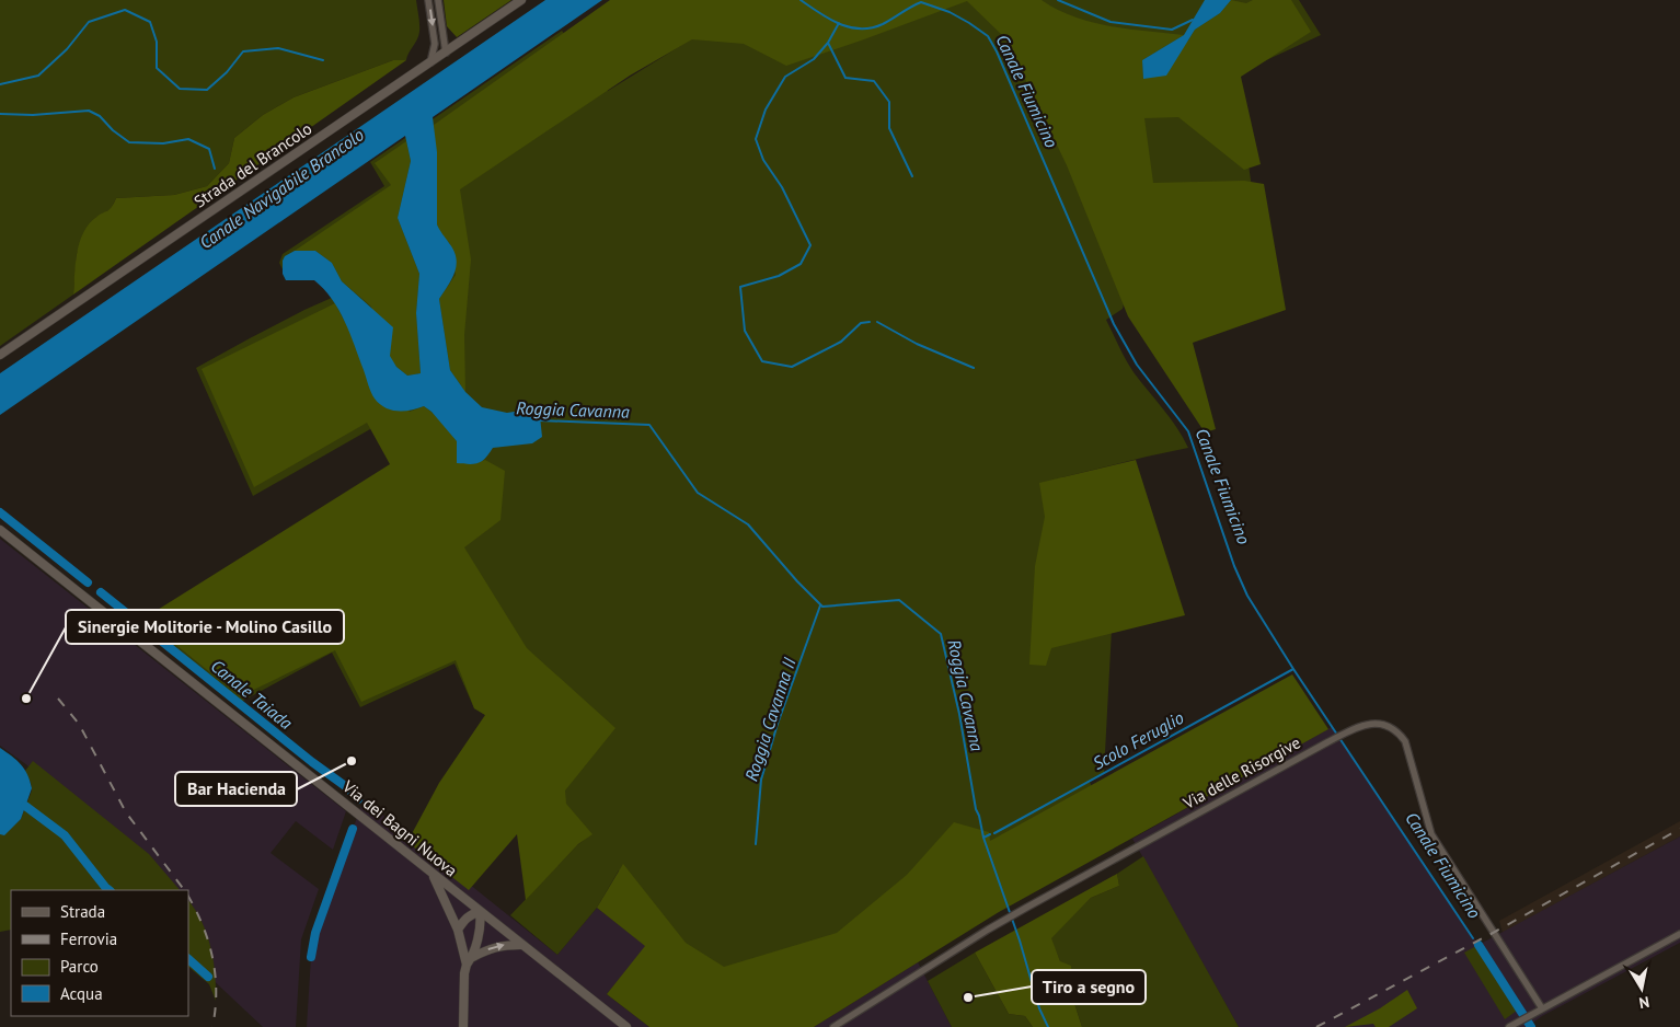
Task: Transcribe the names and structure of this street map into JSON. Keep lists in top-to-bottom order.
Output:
{
  "streets": {
    "street": ["Strada del Brancolo", "Via delle Risorgive", "Via dei Bagni Nuova"]
  },
  "water": [
    "Canale Fiumicino",
    "Canale Navigabile Brancolo",
    "Roggia Cavanna",
    "Canale Taiada",
    "Roggia Cavanna II",
    "Scolo Feruglio"
  ],
  "places": ["Sinergie Molitorie - Molino Casillo", "Bar Hacienda", "Tiro a segno"],
  "legend": [
    "Strada",
    "Ferrovia",
    "Parco",
    "Acqua"
  ],
  "north": "bottom"
}
